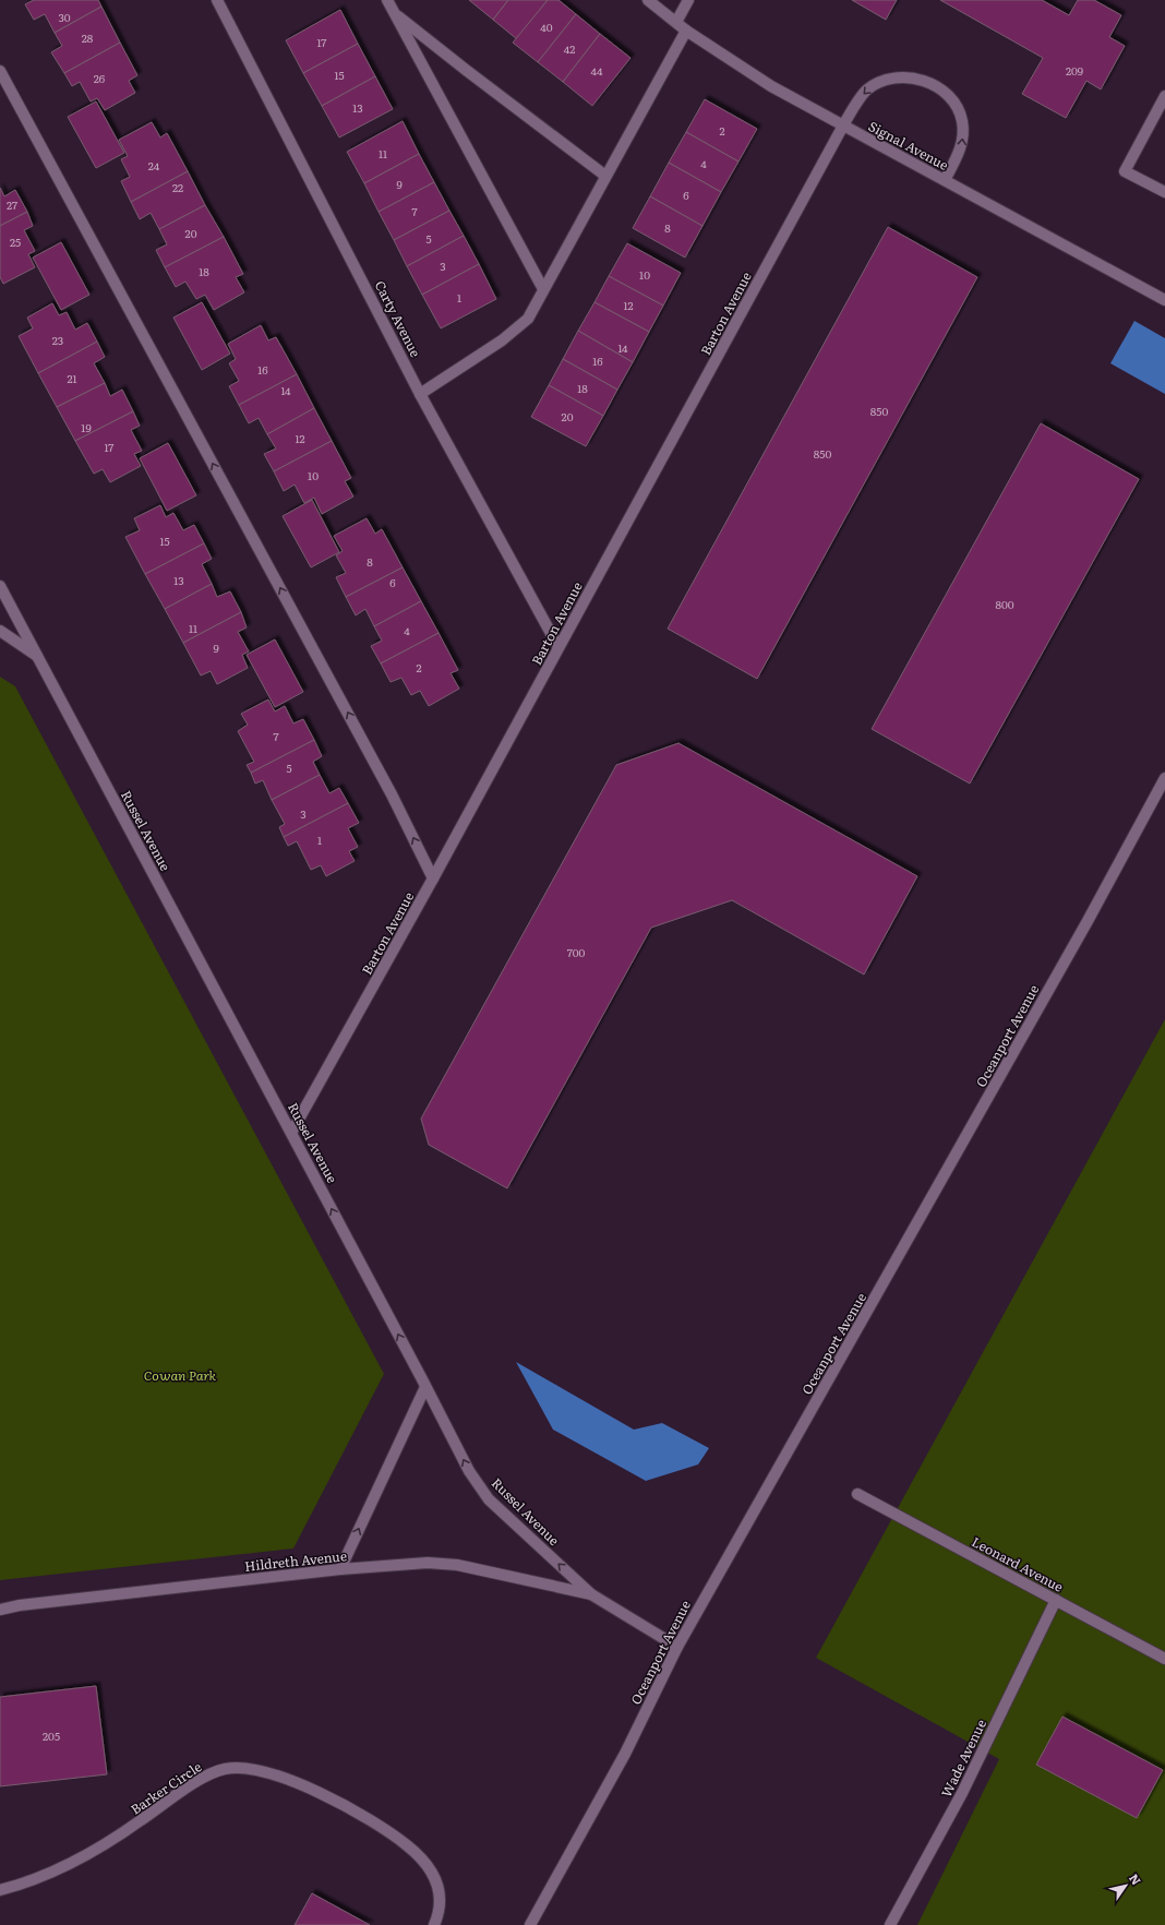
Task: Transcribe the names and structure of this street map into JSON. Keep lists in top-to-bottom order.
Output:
{
  "streets": {
    "street": [
      "Signal Avenue",
      "Barton Avenue",
      "Carty Avenue",
      "Russel Avenue",
      "Oceanport Avenue",
      "Hildreth Avenue",
      "Leonard Avenue",
      "Wade Avenue",
      "Barker Circle"
    ]
  },
  "crossings": [
    ["Signal Avenue", "Barton Avenue"],
    ["Barton Avenue", "Carty Avenue"],
    ["Barton Avenue", "Russel Avenue"],
    ["Russel Avenue", "Oceanport Avenue"],
    ["Russel Avenue", "Hildreth Avenue"],
    ["Leonard Avenue", "Wade Avenue"]
  ],
  "one_way": ["Russel Avenue"],
  "parks": ["Cowan Park"],
  "house_numbers": [
    "30",
    "40",
    "28",
    "17",
    "42",
    "44",
    "209",
    "15",
    "26",
    "13",
    "2",
    "11",
    "4",
    "24",
    "9",
    "22",
    "6",
    "27",
    "7",
    "8",
    "20",
    "5",
    "25",
    "3",
    "18",
    "10",
    "1",
    "12",
    "23",
    "14",
    "16",
    "16",
    "21",
    "18",
    "14",
    "850",
    "20",
    "19",
    "12",
    "17",
    "850",
    "10",
    "15",
    "8",
    "13",
    "6",
    "800",
    "11",
    "4",
    "9",
    "2",
    "7",
    "5",
    "3",
    "1",
    "700",
    "205"
  ],
  "north": "top right"
}
